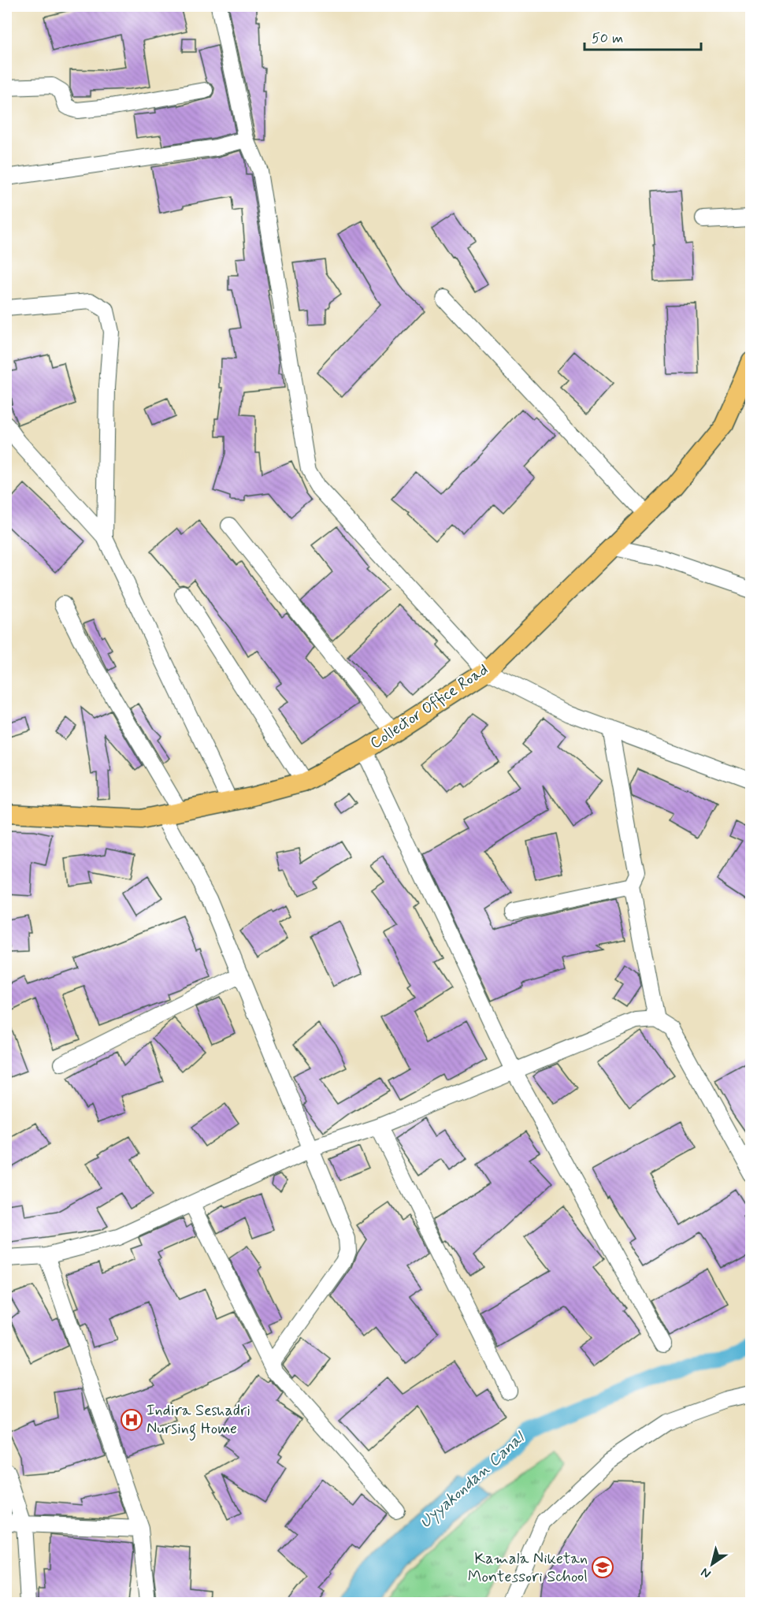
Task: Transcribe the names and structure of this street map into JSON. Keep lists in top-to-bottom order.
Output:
{
  "streets": {
    "main road": ["Collector Office Road"]
  },
  "water": ["Uyyakondan Canal"],
  "places": {
    "hospital": ["Indira Seshadri Nursing Home"],
    "school or university": ["Kamala Niketan Montessori School"]
  },
  "scale_bar": "50 m",
  "north": "bottom left"
}
